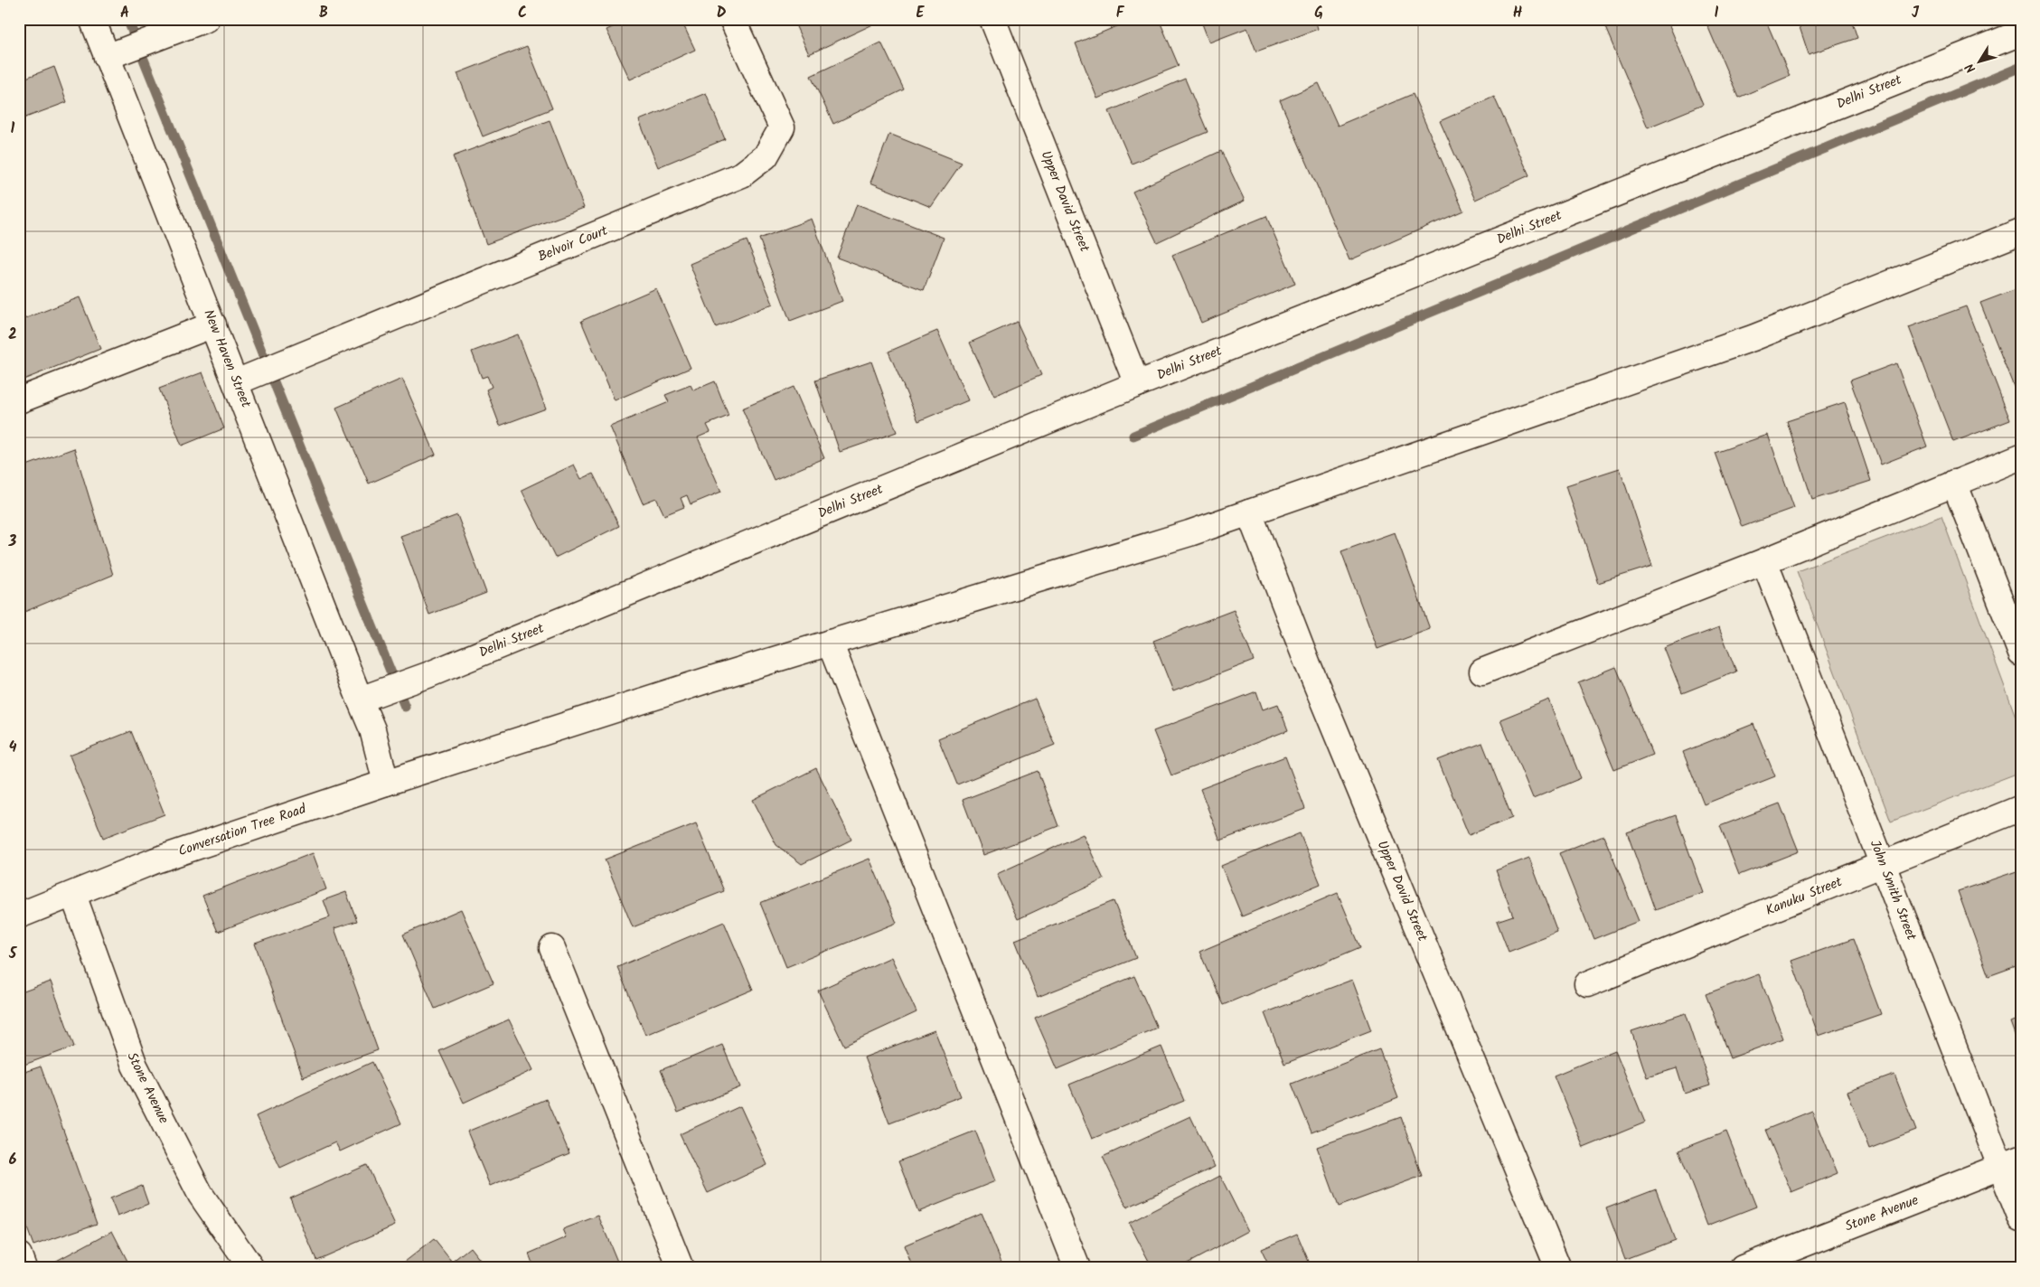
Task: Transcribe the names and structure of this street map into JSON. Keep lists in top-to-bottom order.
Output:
{
  "streets": {
    "street": [
      "Delhi Street",
      "Upper David Street",
      "Belvoir Court",
      "New Haven Street",
      "Conversation Tree Road",
      "John Smith Street",
      "Kanuku Street",
      "Stone Avenue"
    ]
  },
  "crossings": [
    ["Delhi Street", "Upper David Street"],
    ["Delhi Street", "New Haven Street"],
    ["Belvoir Court", "New Haven Street"],
    ["Conversation Tree Road", "Stone Avenue"],
    ["John Smith Street", "Kanuku Street"],
    ["John Smith Street", "Stone Avenue"]
  ],
  "north": "bottom left",
  "grid": {
    "columns": [
      "A",
      "B",
      "C",
      "D",
      "E",
      "F",
      "G",
      "H",
      "I",
      "J"
    ],
    "rows": [
      "1",
      "2",
      "3",
      "4",
      "5",
      "6"
    ]
  }
}
